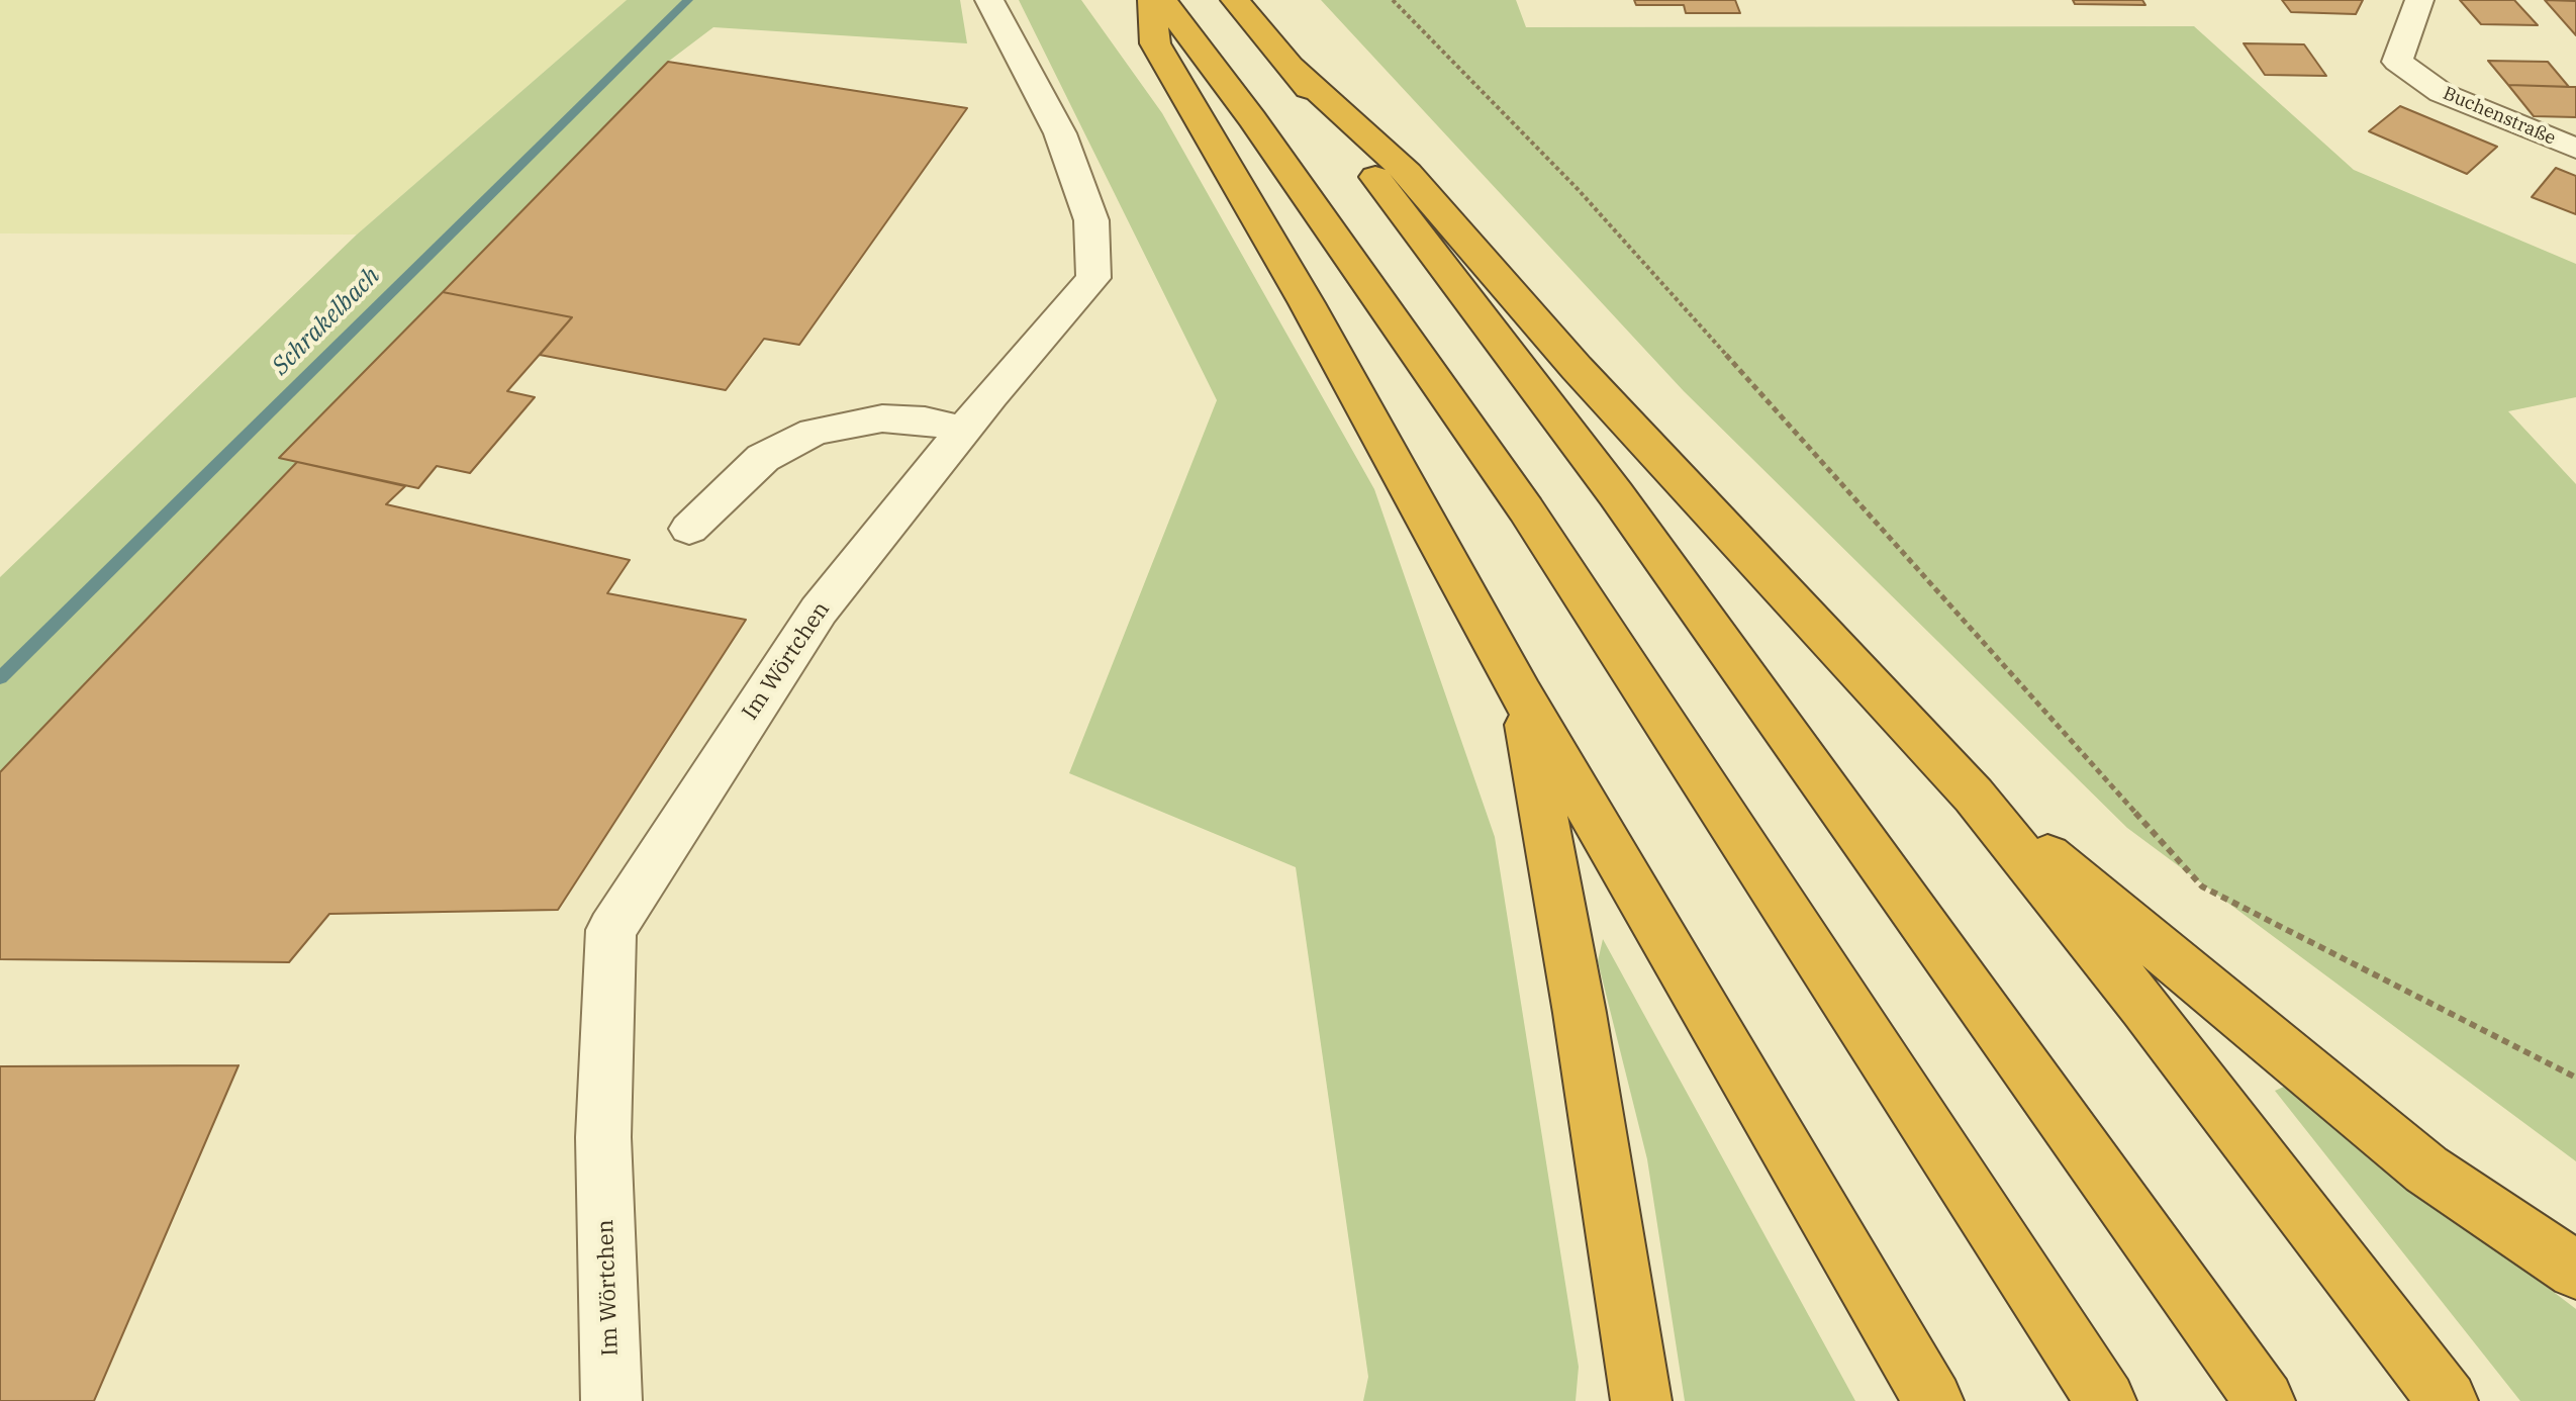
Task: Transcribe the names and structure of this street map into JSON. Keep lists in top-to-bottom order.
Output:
{
  "streets": {
    "street": ["Buchenstraße", "Im Wörtchen"]
  },
  "water": ["Schrakelbach"]
}
